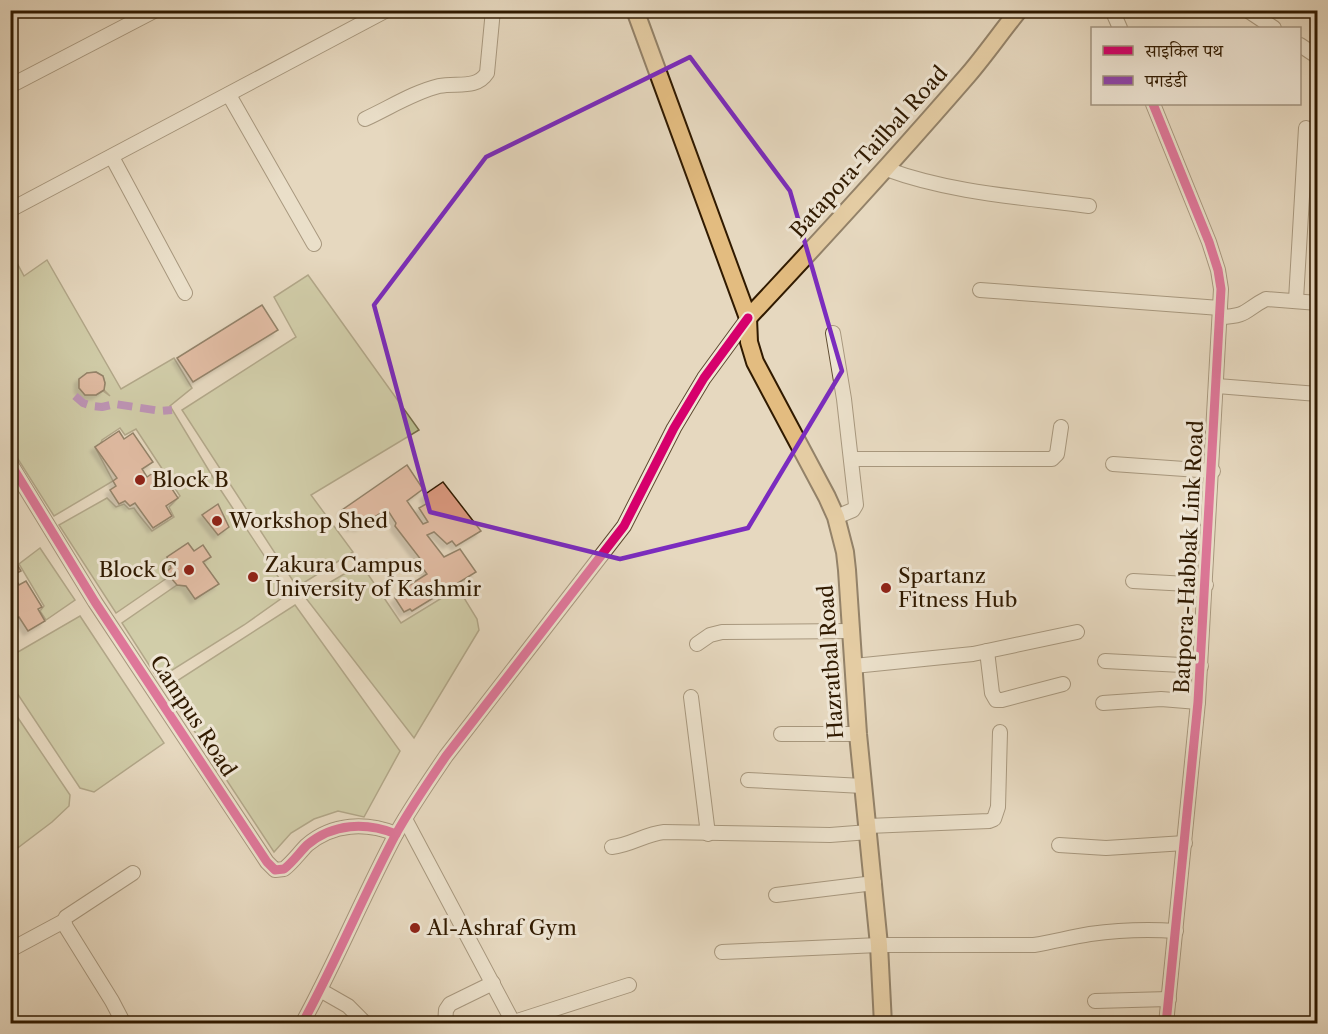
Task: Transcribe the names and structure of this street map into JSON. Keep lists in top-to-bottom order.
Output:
{
  "streets": {
    "main road": ["Batapora-Tailbal Road", "Hazratbal Road"],
    "street": ["Batpora-Habbak Link Road", "Campus Road"]
  },
  "crossings": [
    ["Batapora-Tailbal Road", "Hazratbal Road"]
  ],
  "places": [
    "Block B",
    "Workshop Shed",
    "Block C",
    "Zakura Campus University of Kashmir",
    "Spartanz Fitness Hub",
    "Al-Ashraf Gym"
  ],
  "legend": ["साइकिल पथ", "पगडंडी"]
}
